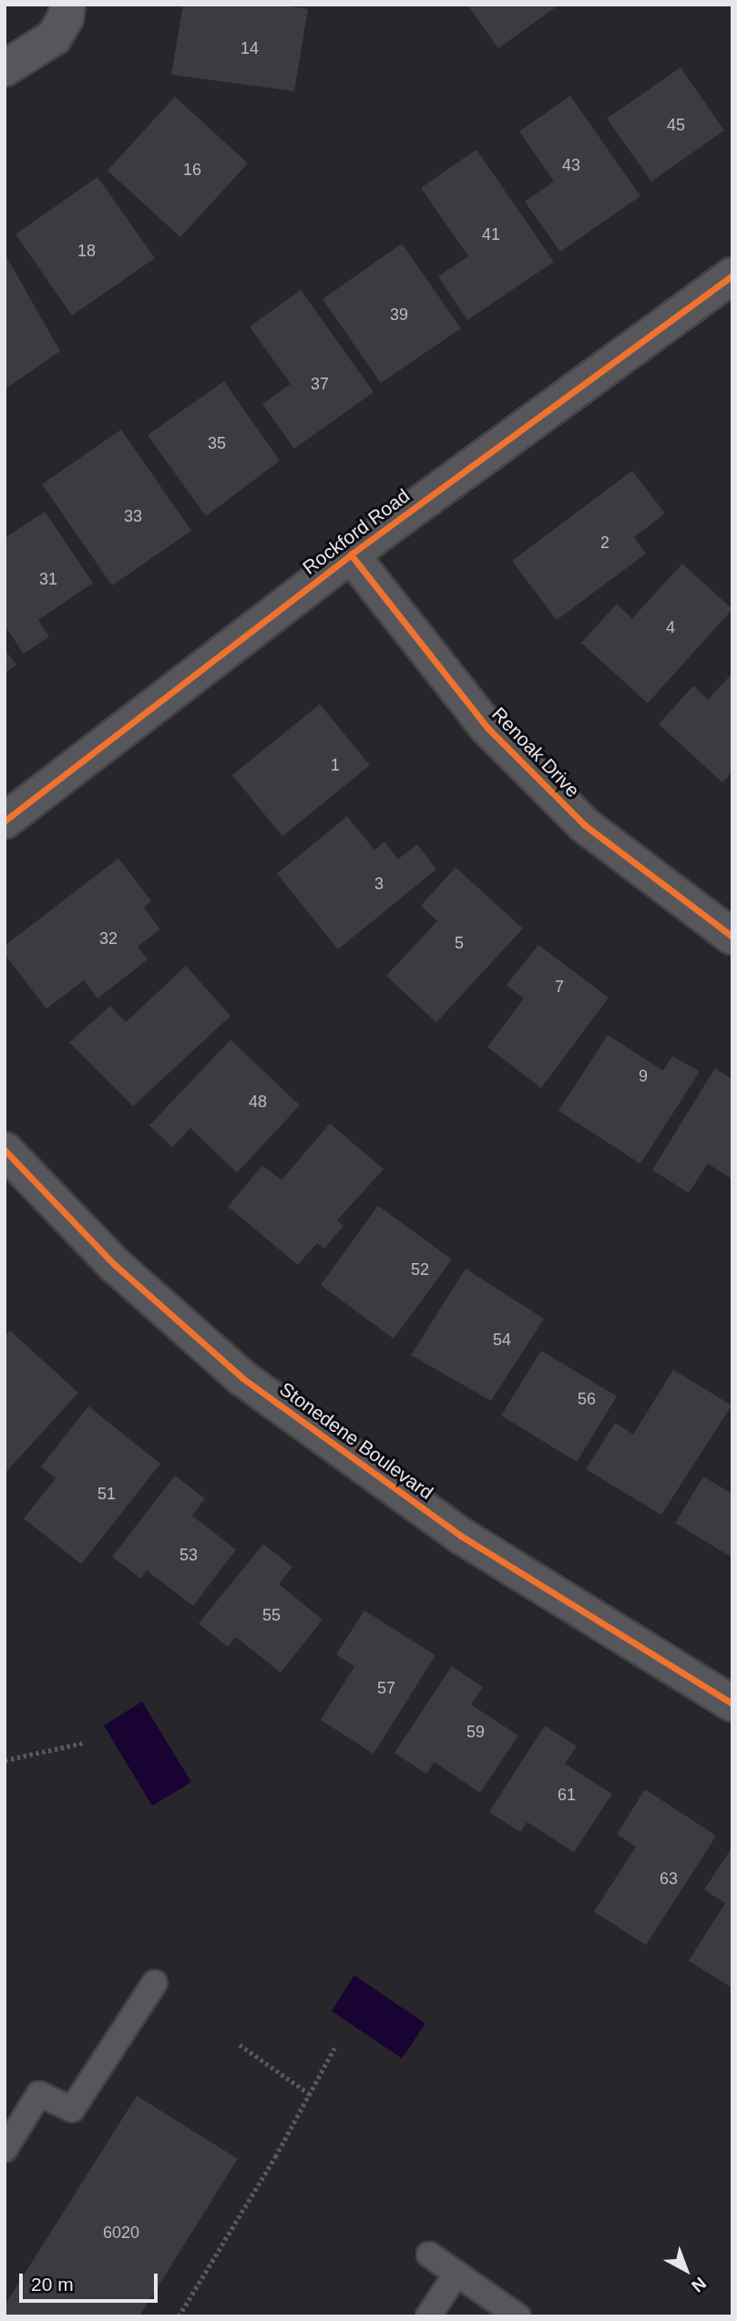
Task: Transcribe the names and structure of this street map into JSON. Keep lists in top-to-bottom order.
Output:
{
  "streets": {
    "street": ["Rockford Road", "Renoak Drive", "Stonedene Boulevard"]
  },
  "crossings": [
    ["Rockford Road", "Renoak Drive"]
  ],
  "house_numbers": [
    "14",
    "45",
    "43",
    "16",
    "41",
    "18",
    "39",
    "37",
    "35",
    "33",
    "2",
    "31",
    "4",
    "1",
    "3",
    "32",
    "5",
    "7",
    "9",
    "48",
    "52",
    "54",
    "56",
    "51",
    "53",
    "55",
    "57",
    "59",
    "61",
    "63",
    "6020"
  ],
  "scale_bar": "20 m",
  "north": "bottom right"
}
